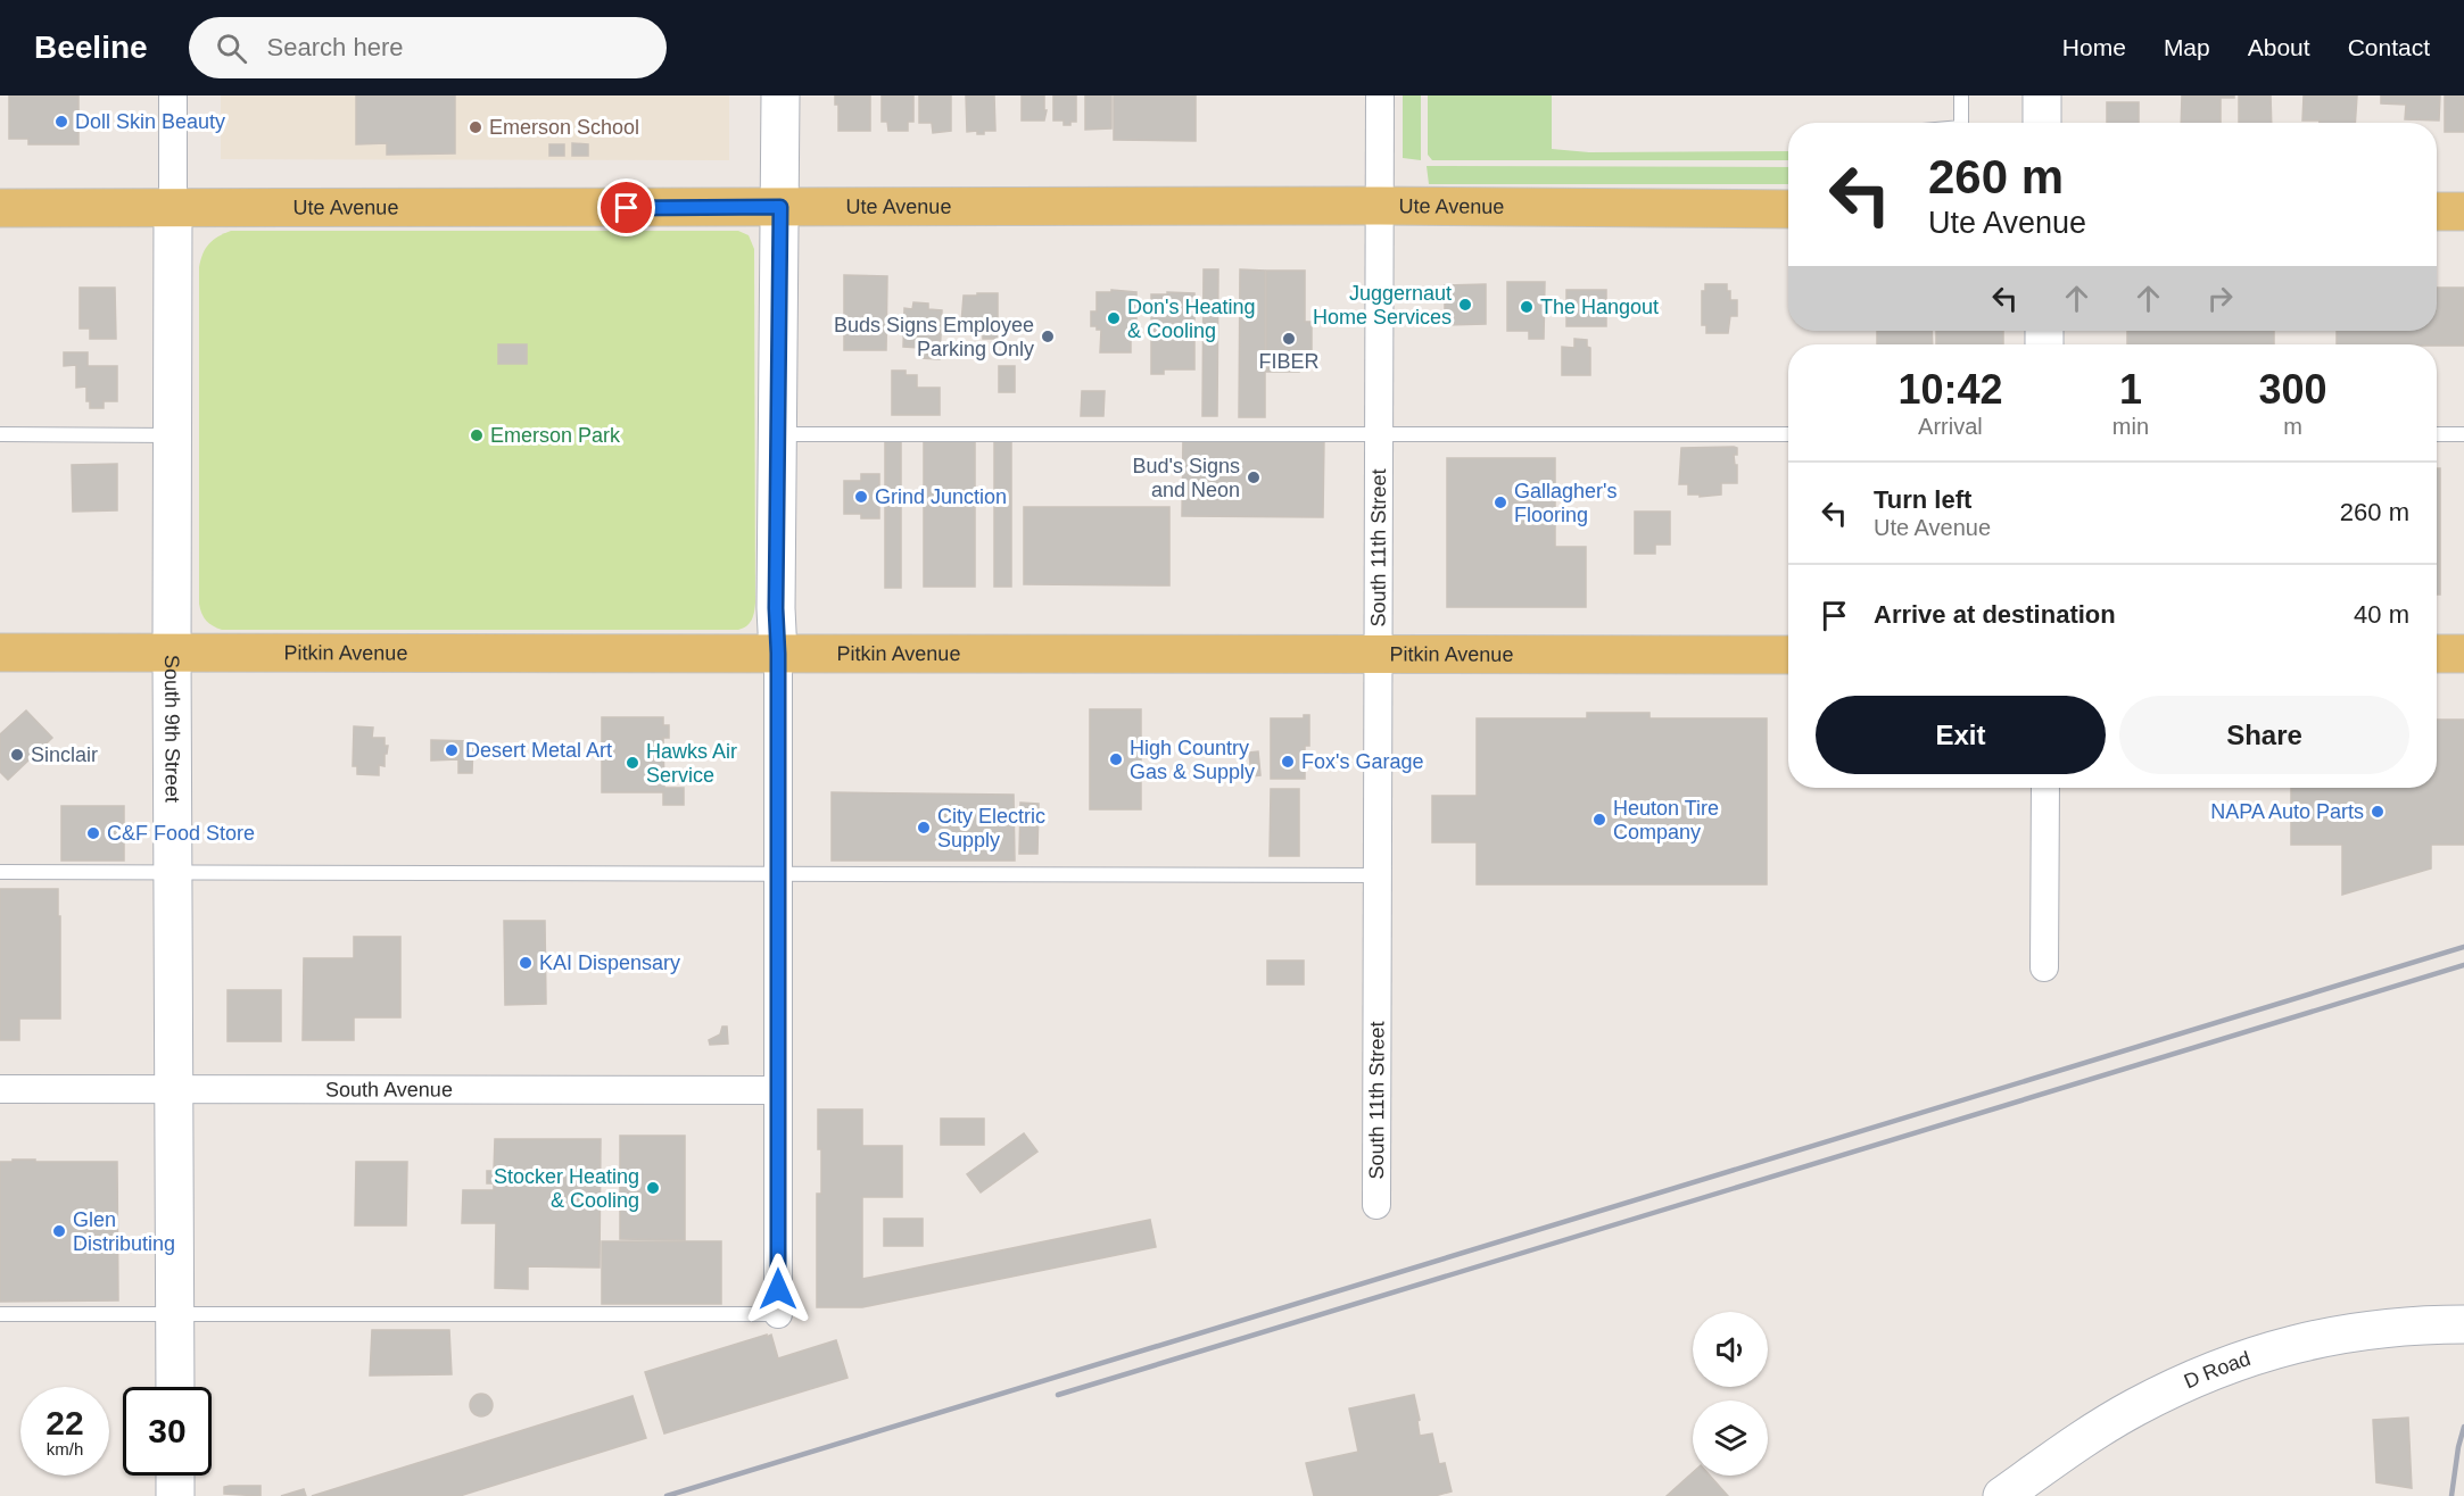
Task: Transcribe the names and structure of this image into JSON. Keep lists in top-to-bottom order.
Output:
{
  "streets": {
    "main road": ["Ute Avenue", "Pitkin Avenue"],
    "street": [
      "South 11th Street",
      "South 9th Street",
      "South Avenue",
      "D Road"
    ]
  },
  "crossings": [
    ["Ute Avenue", "South 11th Street"],
    ["Ute Avenue", "South 9th Street"],
    ["South 11th Street", "Pitkin Avenue"],
    ["Pitkin Avenue", "South 9th Street"],
    ["South 9th Street", "South Avenue"]
  ],
  "places": [
    "Doll Skin Beauty",
    "Emerson School",
    "Juggernaut Home Services",
    "The Hangout",
    "Don's Heating & Cooling",
    "Buds Signs Employee Parking Only",
    "FIBER",
    "Emerson Park",
    "Bud's Signs and Neon",
    "Grind Junction",
    "Gallagher's Flooring",
    "Desert Metal Art",
    "Sinclair",
    "High Country Gas & Supply",
    "Fox's Garage",
    "Hawks Air Service",
    "NAPA Auto Parts",
    "Heuton Tire Company",
    "City Electric Supply",
    "C&F Food Store",
    "KAI Dispensary",
    "Stocker Heating & Cooling",
    "Glen Distributing"
  ],
  "page": {
    "header": "Beeline",
    "search": "Search here",
    "nav": [
      "Home",
      "Map",
      "About",
      "Contact"
    ],
    "turn": ["260 m", "Ute Avenue"],
    "eta": [
      "10:42",
      "Arrival",
      "1",
      "min",
      "300",
      "m"
    ],
    "list": [
      {
        "name": "Turn left",
        "note": "Ute Avenue",
        "value": "260 m"
      },
      {
        "name": "Arrive at destination",
        "value": "40 m"
      }
    ],
    "buttons": ["Exit", "Share"],
    "speed": "22 km/h",
    "limit": "30"
  }
}
